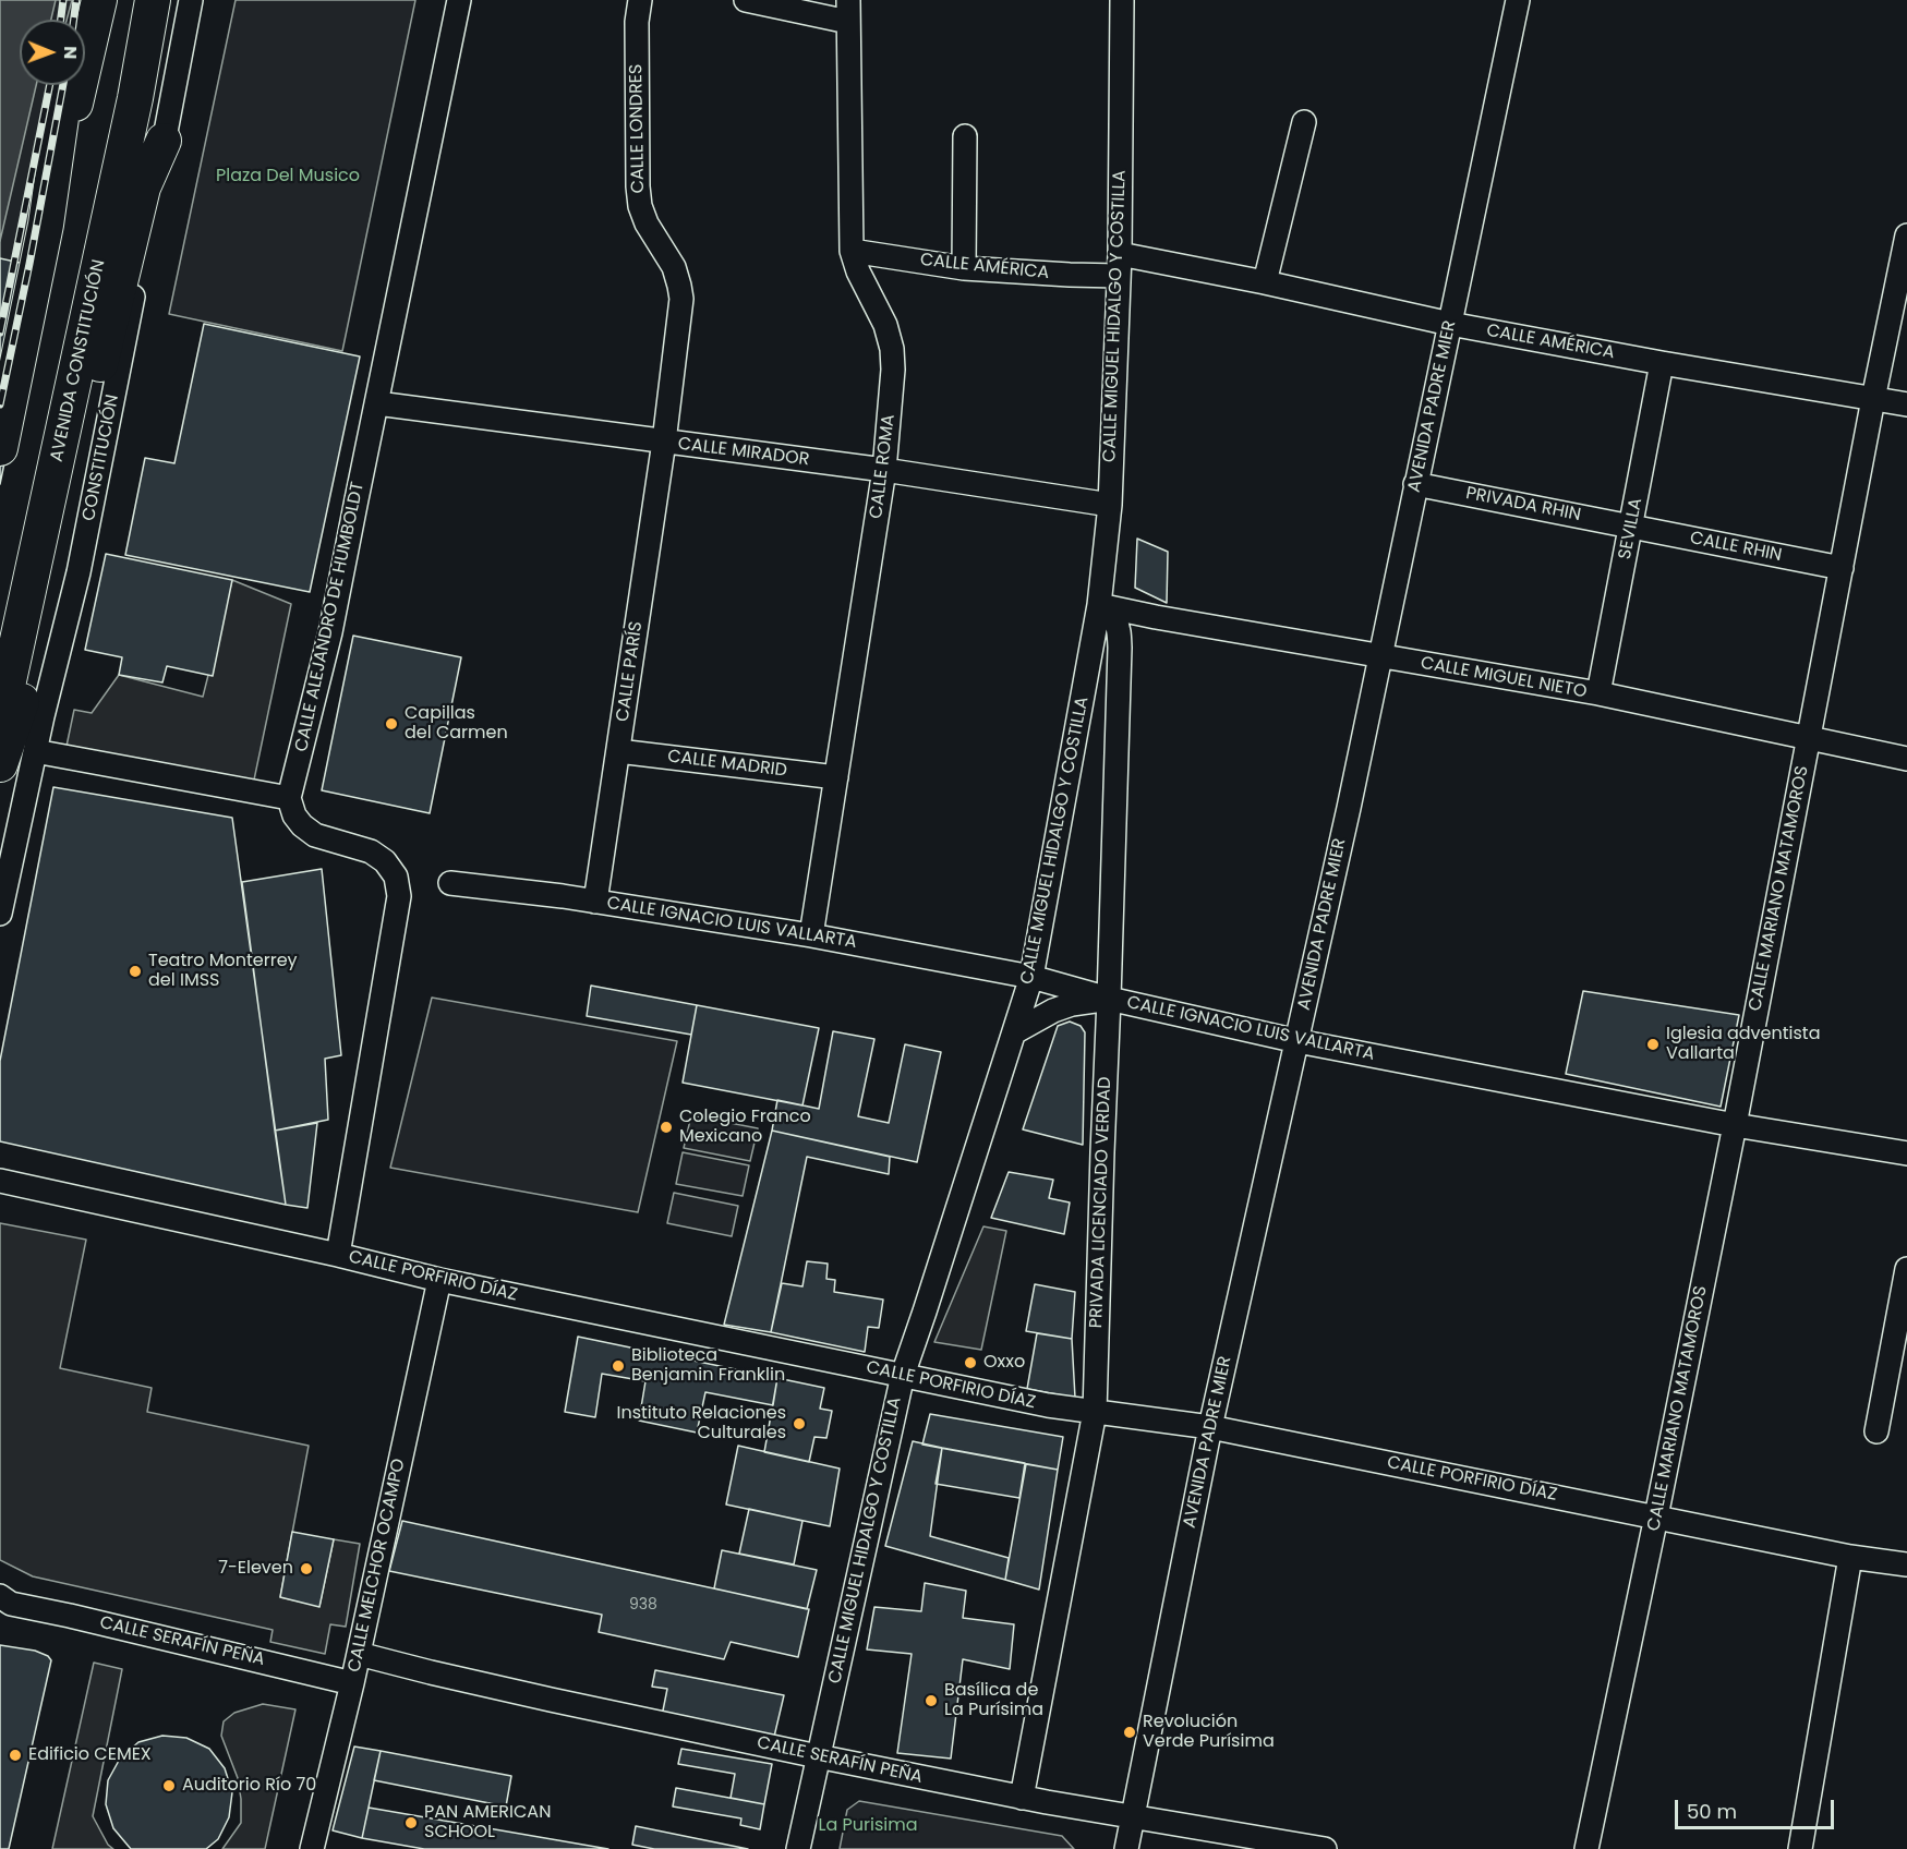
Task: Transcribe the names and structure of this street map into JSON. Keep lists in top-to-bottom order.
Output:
{
  "streets": {
    "highway": ["AVENIDA CONSTITUCIÓN"],
    "street": [
      "CALLE LONDRES",
      "CALLE AMÉRICA",
      "CALLE MIGUEL HIDALGO Y COSTILLA",
      "AVENIDA PADRE MIER",
      "CALLE MIRADOR",
      "CONSTITUCIÓN",
      "CALLE ROMA",
      "PRIVADA RHIN",
      "SEVILLA",
      "CALLE RHIN",
      "CALLE ALEJANDRO DE HUMBOLDT",
      "CALLE PARÍS",
      "CALLE MIGUEL NIETO",
      "CALLE MADRID",
      "CALLE MARIANO MATAMOROS",
      "CALLE IGNACIO LUIS VALLARTA",
      "PRIVADA LICENCIADO VERDAD",
      "CALLE PORFIRIO DÍAZ",
      "CALLE MELCHOR OCAMPO",
      "CALLE SERAFÍN PEÑA"
    ]
  },
  "crossings": [
    ["CALLE LONDRES", "CALLE MIRADOR"],
    ["CALLE LONDRES", "CALLE PARÍS"],
    ["CALLE AMÉRICA", "CALLE MIGUEL HIDALGO Y COSTILLA"],
    ["CALLE AMÉRICA", "AVENIDA PADRE MIER"],
    ["CALLE AMÉRICA", "CALLE ROMA"],
    ["CALLE AMÉRICA", "SEVILLA"],
    ["CALLE AMÉRICA", "CALLE MARIANO MATAMOROS"],
    ["CALLE MIGUEL HIDALGO Y COSTILLA", "CALLE MIRADOR"],
    ["CALLE MIGUEL HIDALGO Y COSTILLA", "CALLE MIGUEL NIETO"],
    ["CALLE MIGUEL HIDALGO Y COSTILLA", "CALLE IGNACIO LUIS VALLARTA"],
    ["CALLE MIGUEL HIDALGO Y COSTILLA", "PRIVADA LICENCIADO VERDAD"],
    ["CALLE MIGUEL HIDALGO Y COSTILLA", "CALLE PORFIRIO DÍAZ"],
    ["CALLE MIGUEL HIDALGO Y COSTILLA", "CALLE SERAFÍN PEÑA"],
    ["AVENIDA PADRE MIER", "PRIVADA RHIN"],
    ["AVENIDA PADRE MIER", "CALLE MIGUEL NIETO"],
    ["AVENIDA PADRE MIER", "CALLE IGNACIO LUIS VALLARTA"],
    ["AVENIDA PADRE MIER", "CALLE PORFIRIO DÍAZ"],
    ["AVENIDA PADRE MIER", "CALLE SERAFÍN PEÑA"],
    ["CALLE MIRADOR", "CALLE ROMA"],
    ["CALLE MIRADOR", "CALLE ALEJANDRO DE HUMBOLDT"],
    ["CALLE MIRADOR", "CALLE PARÍS"],
    ["CALLE ROMA", "CALLE MADRID"],
    ["CALLE ROMA", "CALLE IGNACIO LUIS VALLARTA"],
    ["PRIVADA RHIN", "SEVILLA"],
    ["PRIVADA RHIN", "CALLE RHIN"],
    ["SEVILLA", "CALLE RHIN"],
    ["SEVILLA", "CALLE MIGUEL NIETO"],
    ["CALLE RHIN", "CALLE MARIANO MATAMOROS"],
    ["CALLE PARÍS", "CALLE MADRID"],
    ["CALLE PARÍS", "CALLE IGNACIO LUIS VALLARTA"],
    ["CALLE MIGUEL NIETO", "CALLE MARIANO MATAMOROS"],
    ["CALLE MIGUEL NIETO", "PRIVADA LICENCIADO VERDAD"],
    ["CALLE MARIANO MATAMOROS", "CALLE IGNACIO LUIS VALLARTA"],
    ["CALLE MARIANO MATAMOROS", "CALLE PORFIRIO DÍAZ"],
    ["CALLE IGNACIO LUIS VALLARTA", "PRIVADA LICENCIADO VERDAD"],
    ["PRIVADA LICENCIADO VERDAD", "CALLE PORFIRIO DÍAZ"],
    ["PRIVADA LICENCIADO VERDAD", "CALLE SERAFÍN PEÑA"],
    ["CALLE PORFIRIO DÍAZ", "CALLE MELCHOR OCAMPO"],
    ["CALLE MELCHOR OCAMPO", "CALLE SERAFÍN PEÑA"]
  ],
  "parks": ["Plaza Del Musico", "La Purisima"],
  "places": [
    "Capillas del Carmen",
    "Teatro Monterrey del IMSS",
    "Iglesia adventista Vallarta",
    "Colegio Franco Mexicano",
    "Oxxo",
    "Biblioteca Benjamin Franklin",
    "Instituto Relaciones Culturales",
    "7-Eleven",
    "Basílica de La Purísima",
    "Revolución Verde Purísima",
    "Edificio CEMEX",
    "Auditorio Río 70",
    "PAN AMERICAN SCHOOL"
  ],
  "house_numbers": ["938"],
  "scale_bar": "50 m",
  "north": "right"
}
